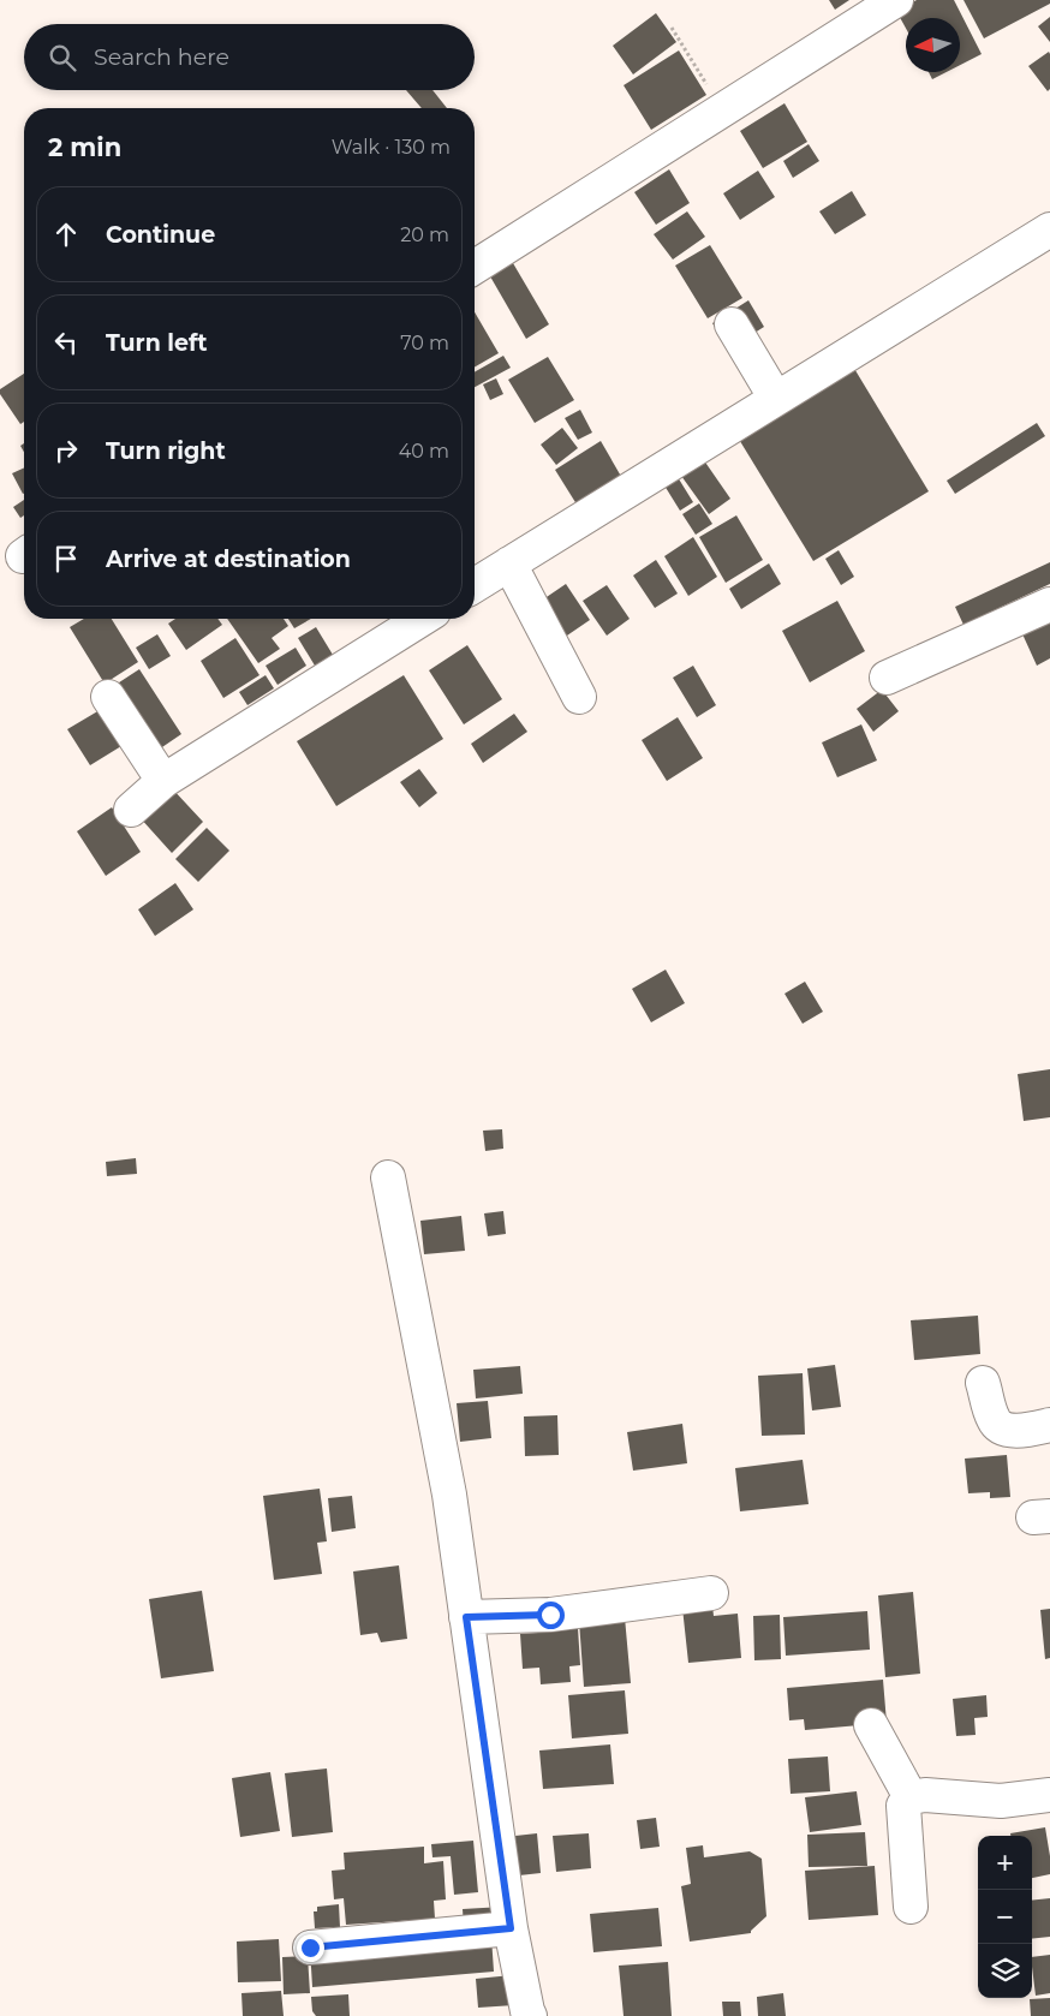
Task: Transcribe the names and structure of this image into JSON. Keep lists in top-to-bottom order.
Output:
{
  "north": "left",
  "page": {
    "search": "Search here",
    "heading": ["2 min", "Walk · 130 m"],
    "list": [
      ["Continue", "20 m"],
      ["Turn left", "70 m"],
      ["Turn right", "40 m"],
      "Arrive at destination"
    ],
    "map_buttons": ["+", "−"]
  }
}
